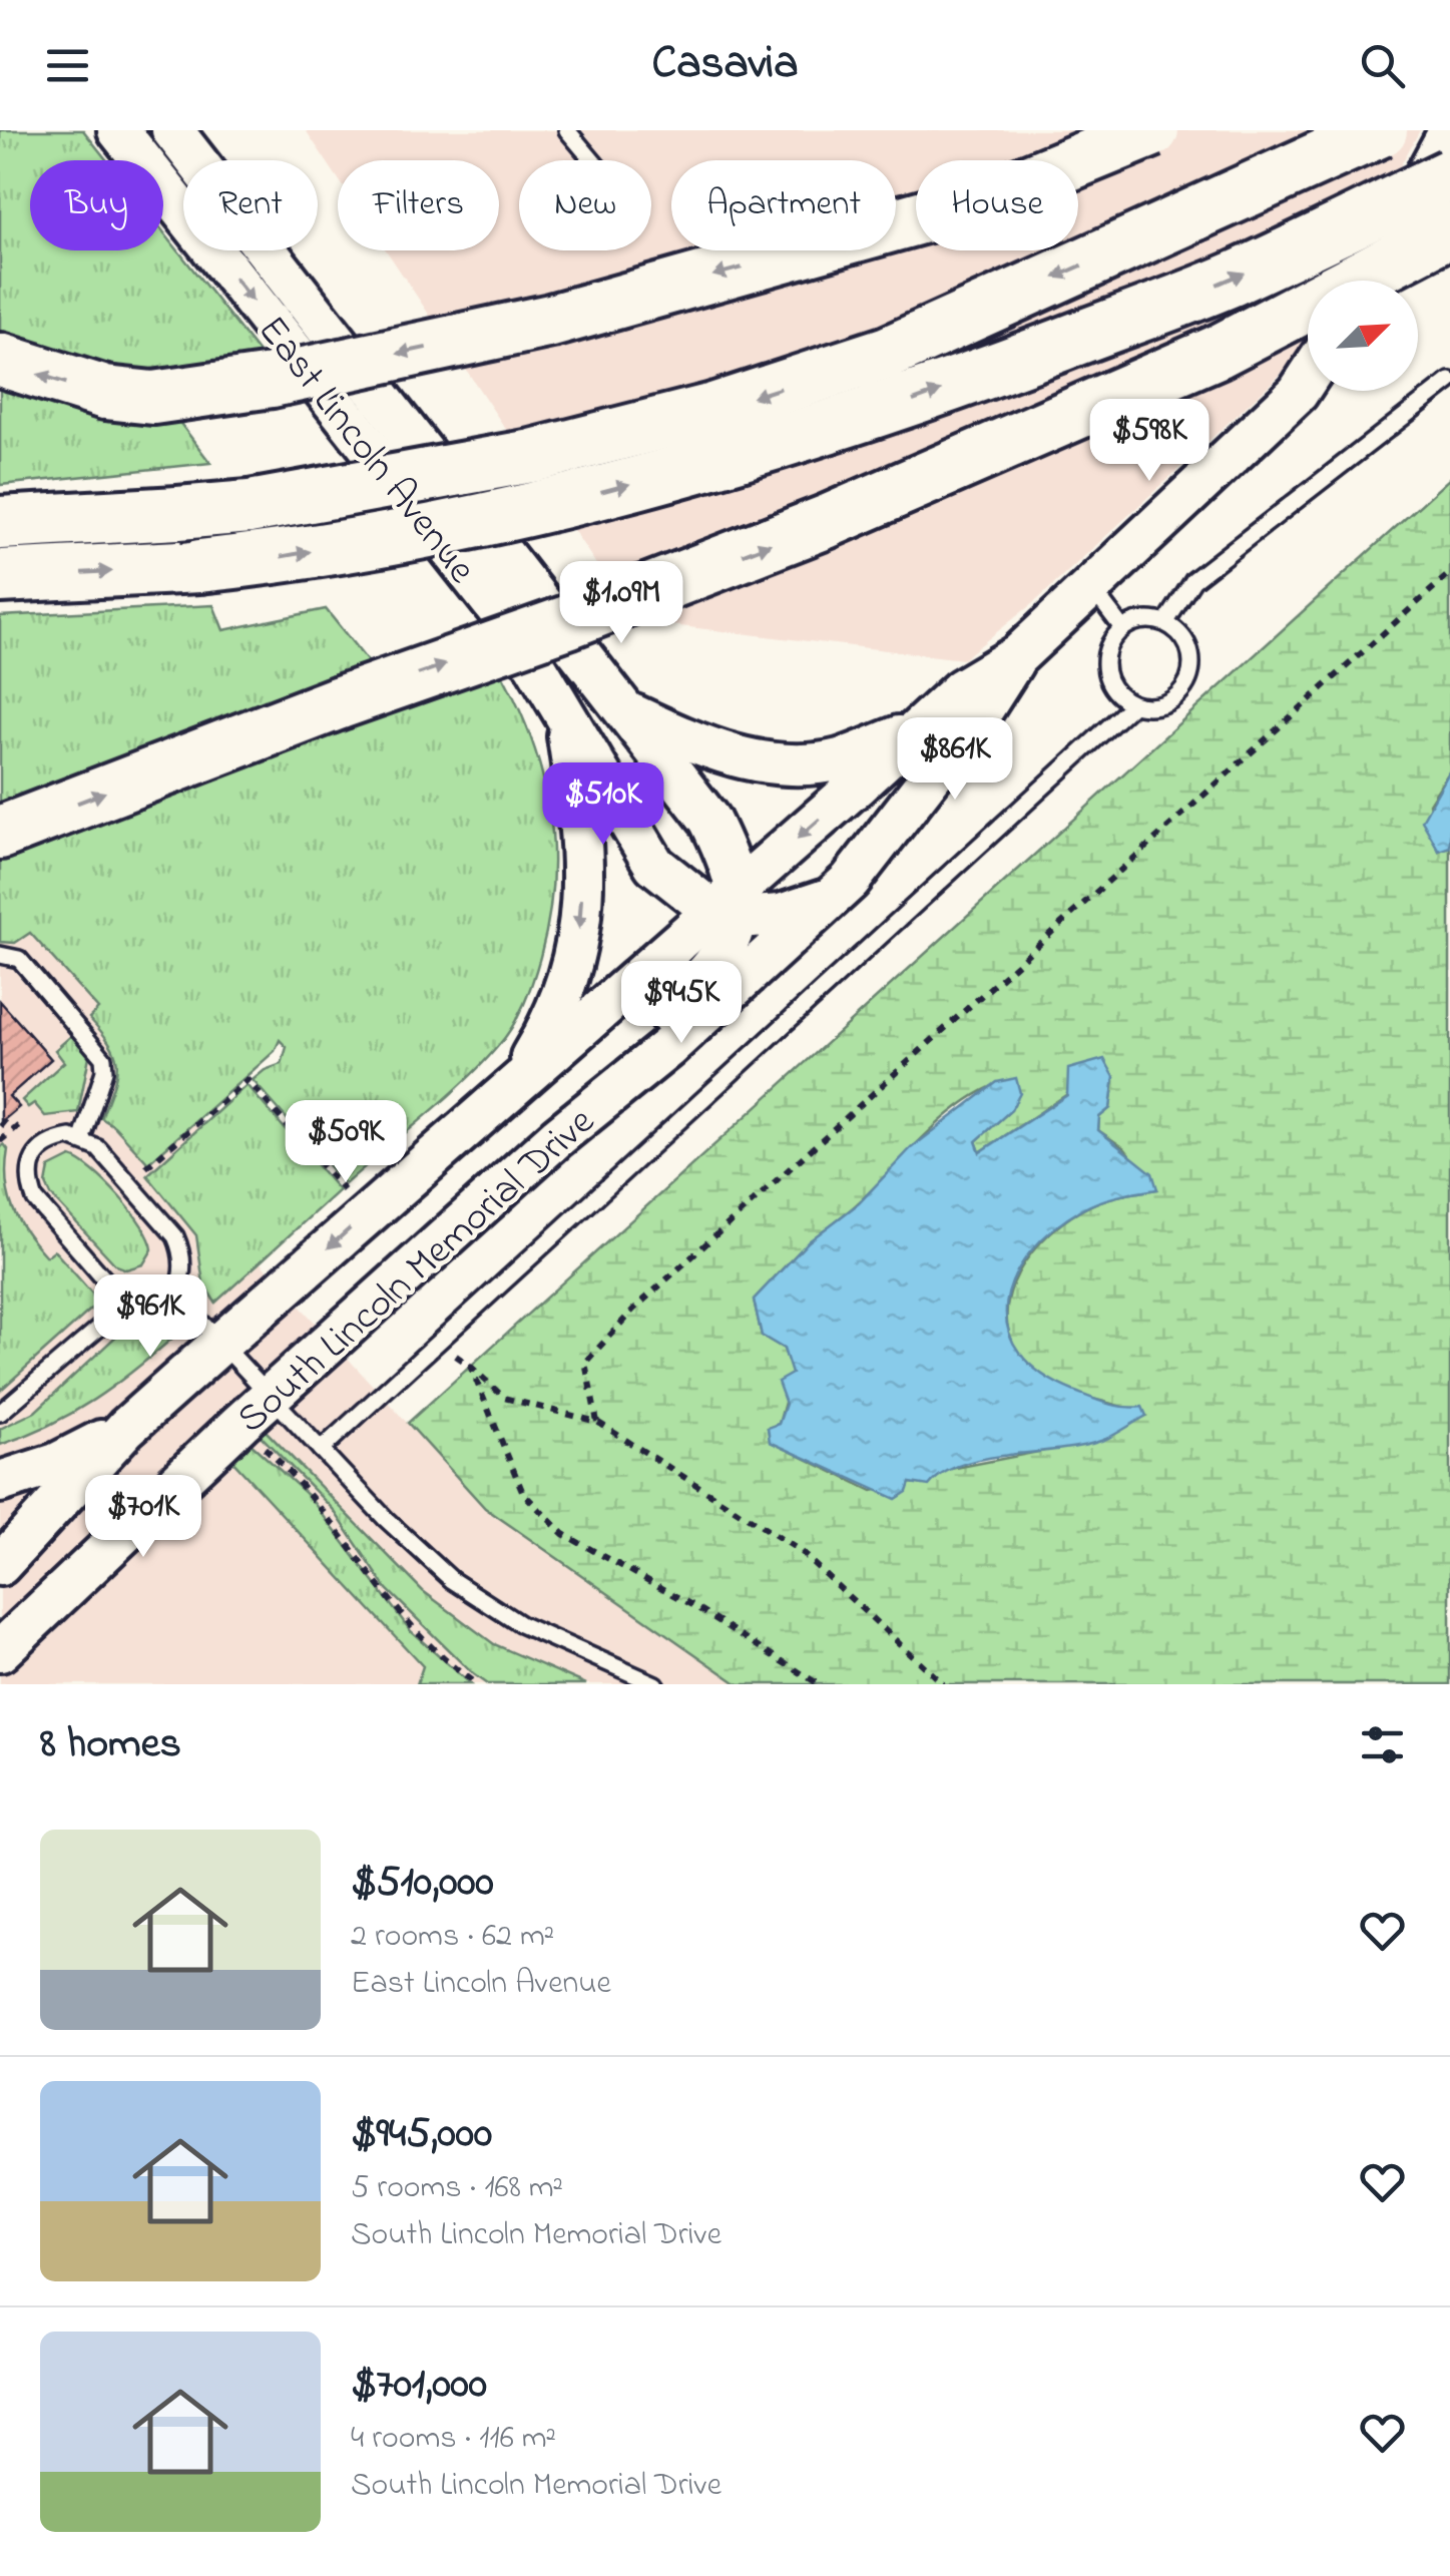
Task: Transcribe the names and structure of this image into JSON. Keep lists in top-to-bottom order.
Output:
{
  "streets": {
    "main road": ["East Lincoln Avenue", "South Lincoln Memorial Drive"]
  },
  "crossings": [
    ["East Lincoln Avenue", "South Lincoln Memorial Drive"]
  ],
  "north": "top right",
  "page": {
    "header": "Casavia",
    "chip": [
      "Buy",
      "Rent",
      "Filters",
      "New",
      "Apartment",
      "House"
    ],
    "price": [
      "$598K",
      "$1.09M",
      "$861K",
      "$510K",
      "$945K",
      "$509K",
      "$961K",
      "$701K"
    ],
    "heading": "8 homes",
    "list": [
      {
        "name": "$510,000",
        "note": "2 rooms · 62 m² · East Lincoln Avenue"
      },
      {
        "name": "$945,000",
        "note": "5 rooms · 168 m² · South Lincoln Memorial Drive"
      },
      {
        "name": "$701,000",
        "note": "4 rooms · 116 m² · South Lincoln Memorial Drive"
      }
    ]
  }
}
